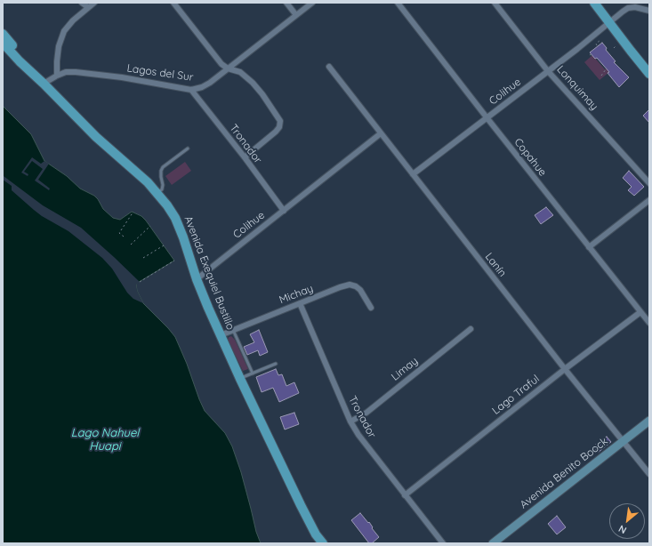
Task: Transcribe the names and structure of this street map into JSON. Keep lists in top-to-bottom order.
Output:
{
  "streets": {
    "main road": ["Avenida Exequiel Bustillo", "Avenida Benito Boock"],
    "street": [
      "Lagos del Sur",
      "Lonquimay",
      "Colihue",
      "Tronador",
      "Copahue",
      "Lanín",
      "Michay",
      "Limay",
      "Lago Traful"
    ]
  },
  "crossings": [
    ["Lagos del Sur", "Tronador"],
    ["Lagos del Sur", "Avenida Exequiel Bustillo"],
    ["Lonquimay", "Colihue"],
    ["Colihue", "Tronador"],
    ["Colihue", "Copahue"],
    ["Colihue", "Lanín"],
    ["Colihue", "Avenida Exequiel Bustillo"],
    ["Tronador", "Michay"],
    ["Tronador", "Limay"],
    ["Tronador", "Lago Traful"],
    ["Copahue", "Lago Traful"],
    ["Lanín", "Lago Traful"],
    ["Lanín", "Avenida Benito Boock"],
    ["Avenida Exequiel Bustillo", "Michay"]
  ],
  "water": ["Lago Nahuel Huapi"],
  "north": "bottom left"
}
